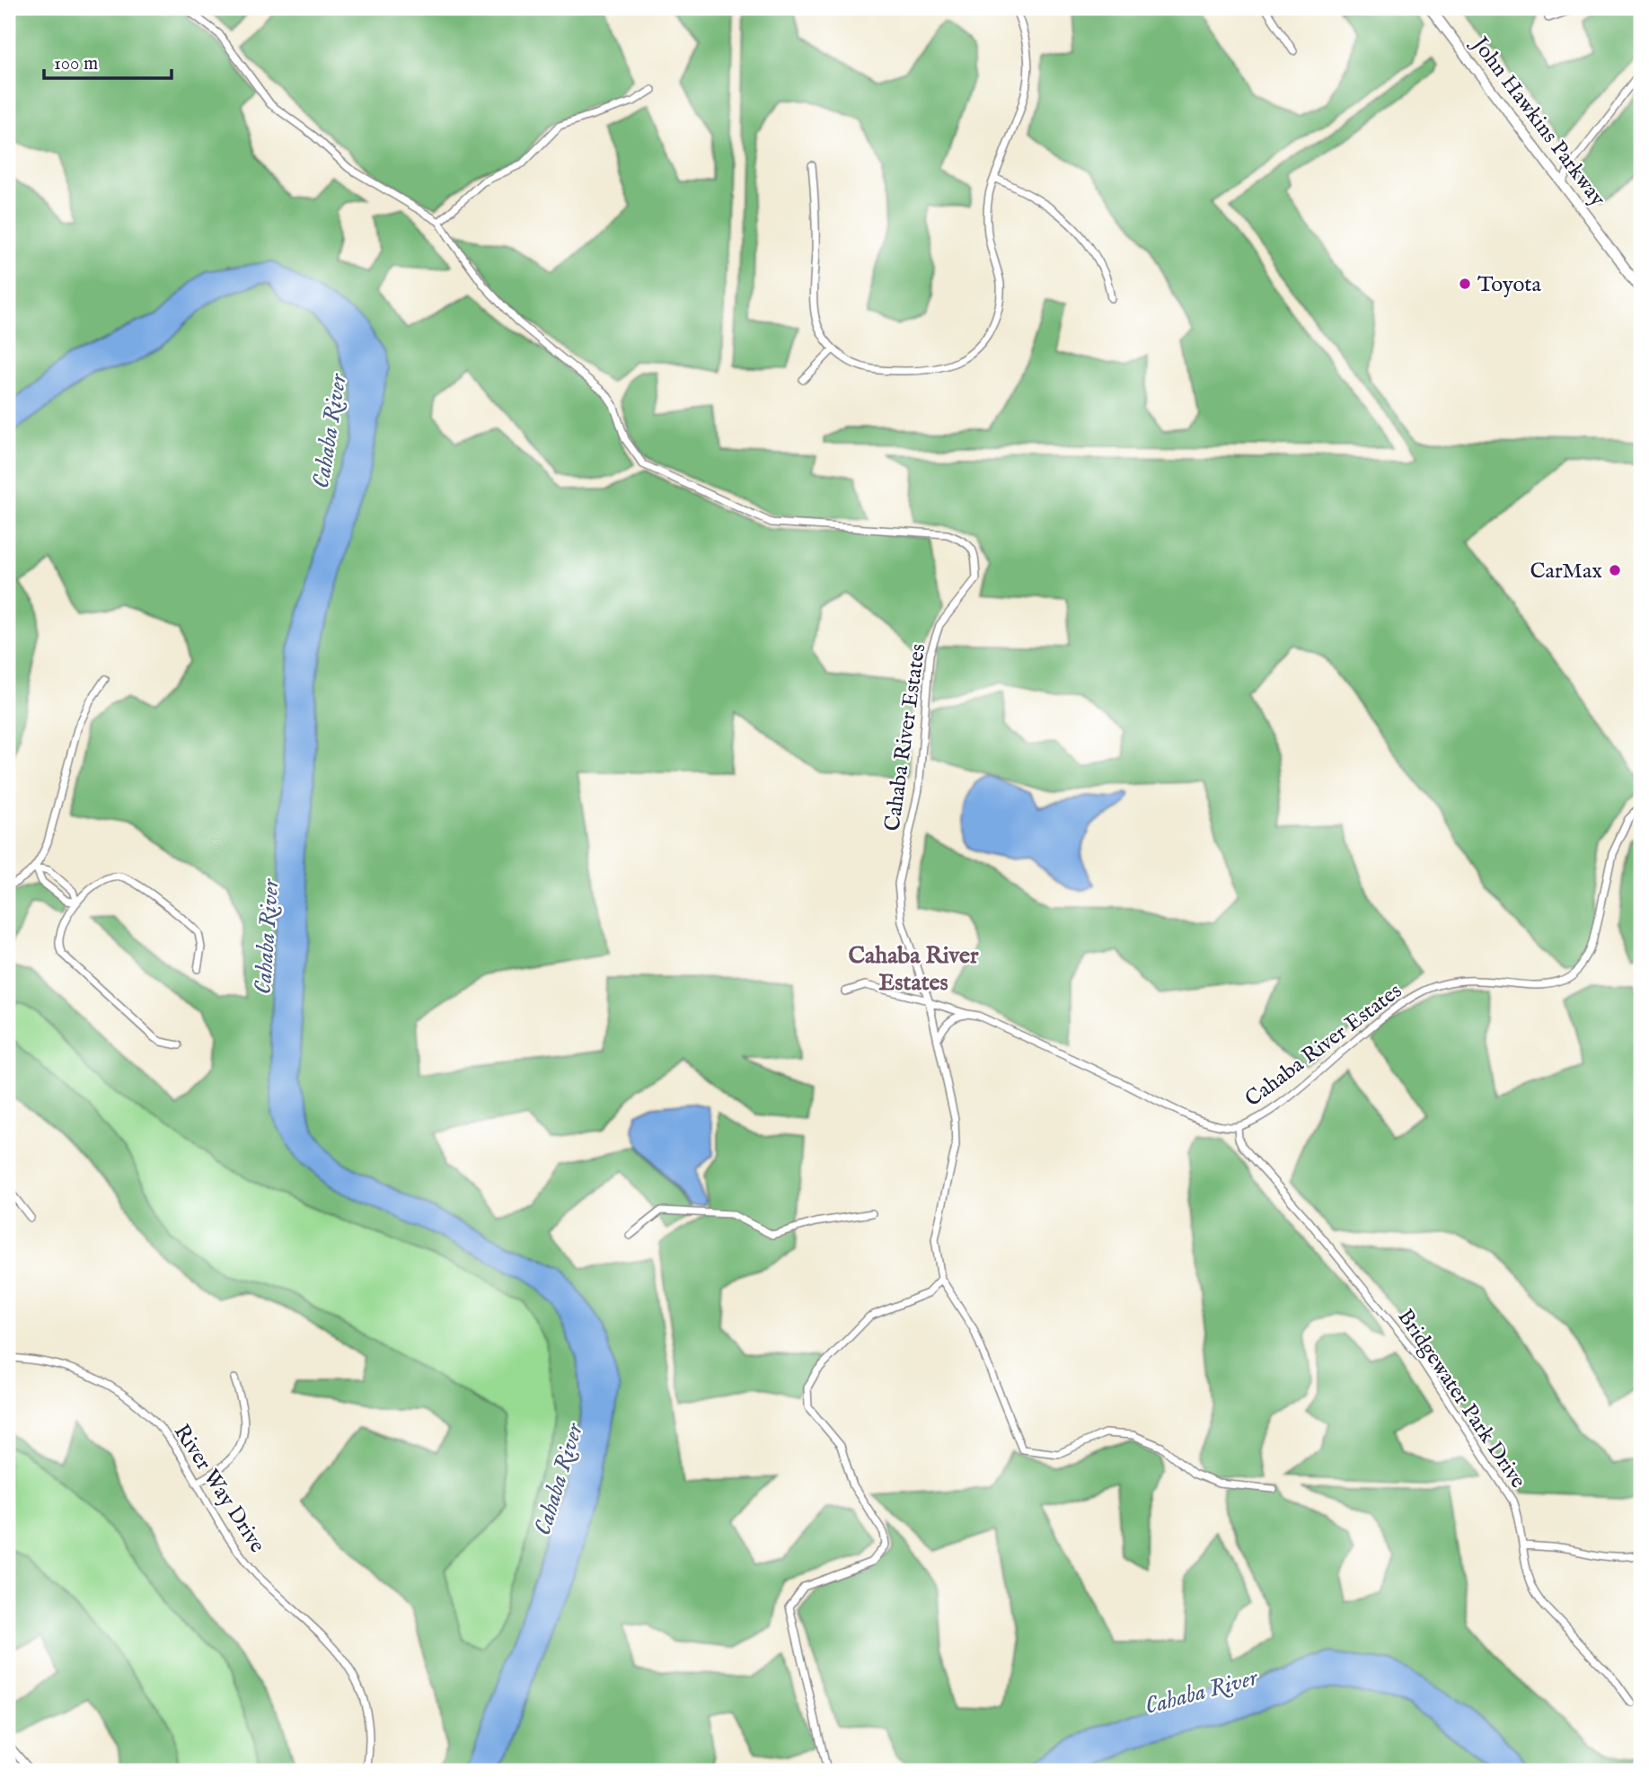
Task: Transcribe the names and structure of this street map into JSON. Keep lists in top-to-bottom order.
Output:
{
  "streets": {
    "main road": ["John Hawkins Parkway"],
    "street": ["Cahaba River Estates", "Bridgewater Park Drive", "River Way Drive"]
  },
  "crossings": [
    ["Cahaba River Estates", "Bridgewater Park Drive"]
  ],
  "districts": ["Cahaba River Estates"],
  "water": ["Cahaba River"],
  "places": ["Toyota", "CarMax"],
  "scale_bar": "100 m"
}
